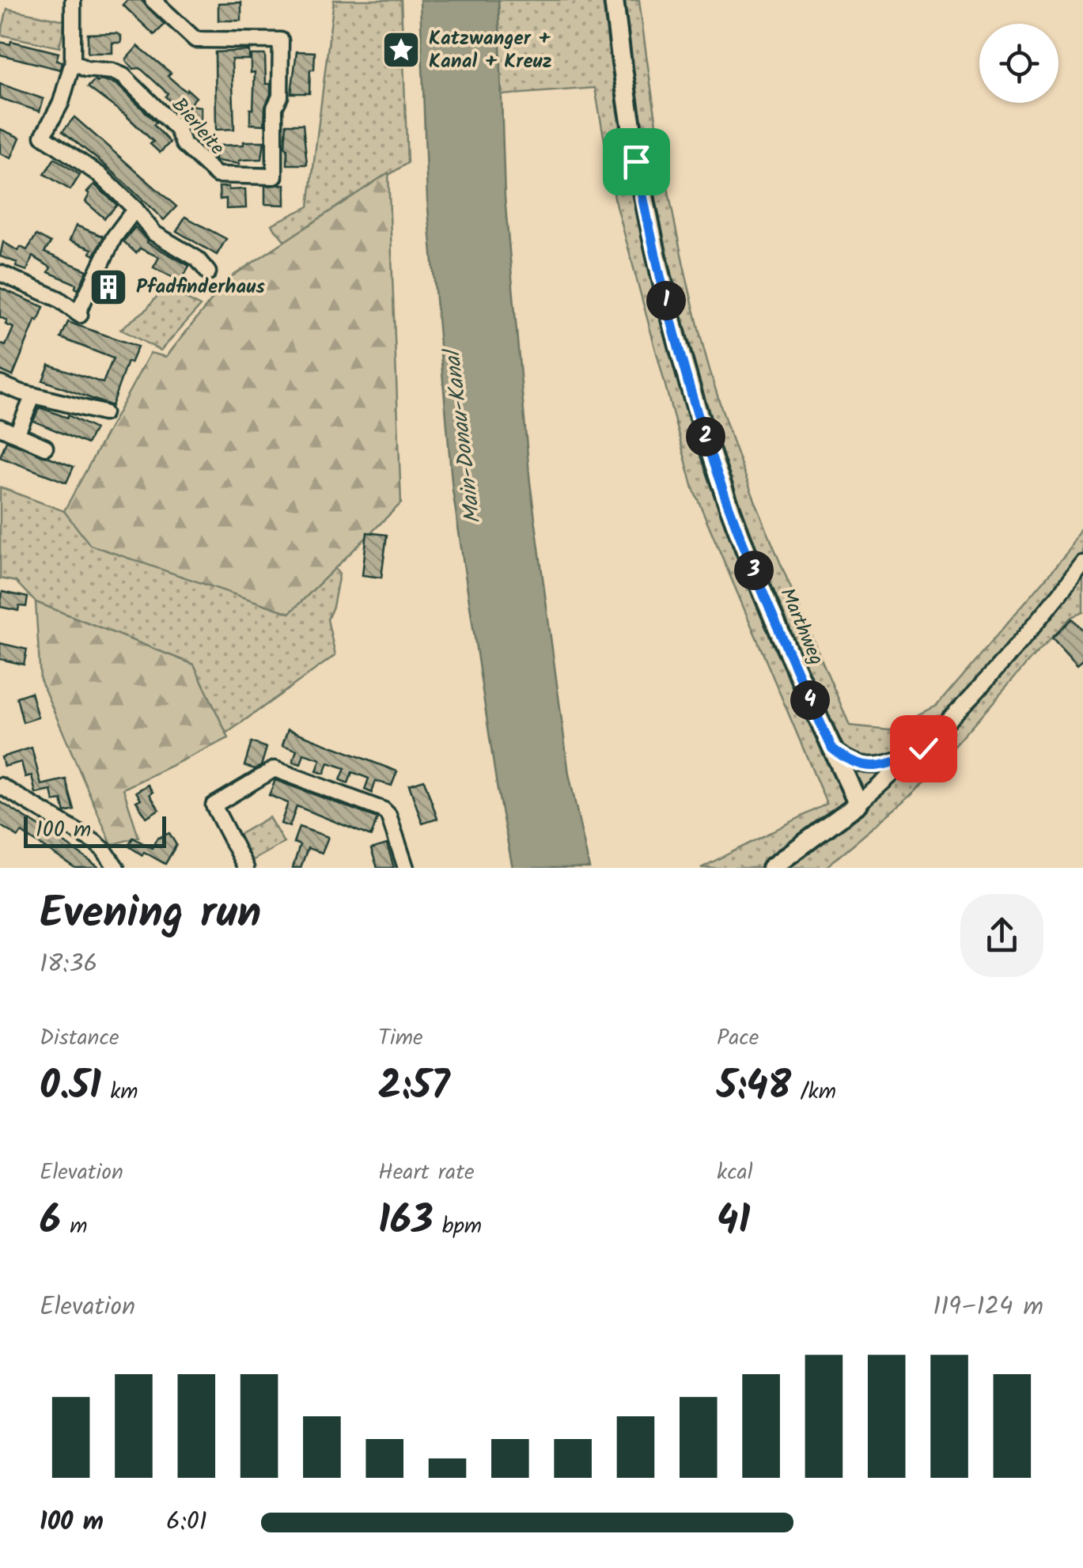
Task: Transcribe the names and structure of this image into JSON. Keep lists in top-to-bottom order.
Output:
{
  "streets": {
    "main road": ["Marthweg"],
    "street": ["Bierleite"]
  },
  "water": ["Main-Donau-Kanal"],
  "places": {
    "place": ["Katzwanger + Kanal + Kreuz"],
    "building": ["Pfadfinderhaus"]
  },
  "scale_bar": "100 m",
  "page": {
    "pins": [
      "1",
      "2",
      "3",
      "4"
    ],
    "scale": "100 m",
    "heading": ["Evening run", "18:36"],
    "stats": [
      ["Distance", "0.51 km"],
      ["Time", "2:57"],
      ["Pace", "5:48 /km"],
      ["Elevation", "6 m"],
      ["Heart rate", "163 bpm"],
      ["kcal", "41"]
    ],
    "chart": ["Elevation", "119–124 m"],
    "list": [
      {
        "name": "100 m",
        "note": "6:01"
      }
    ]
  }
}
